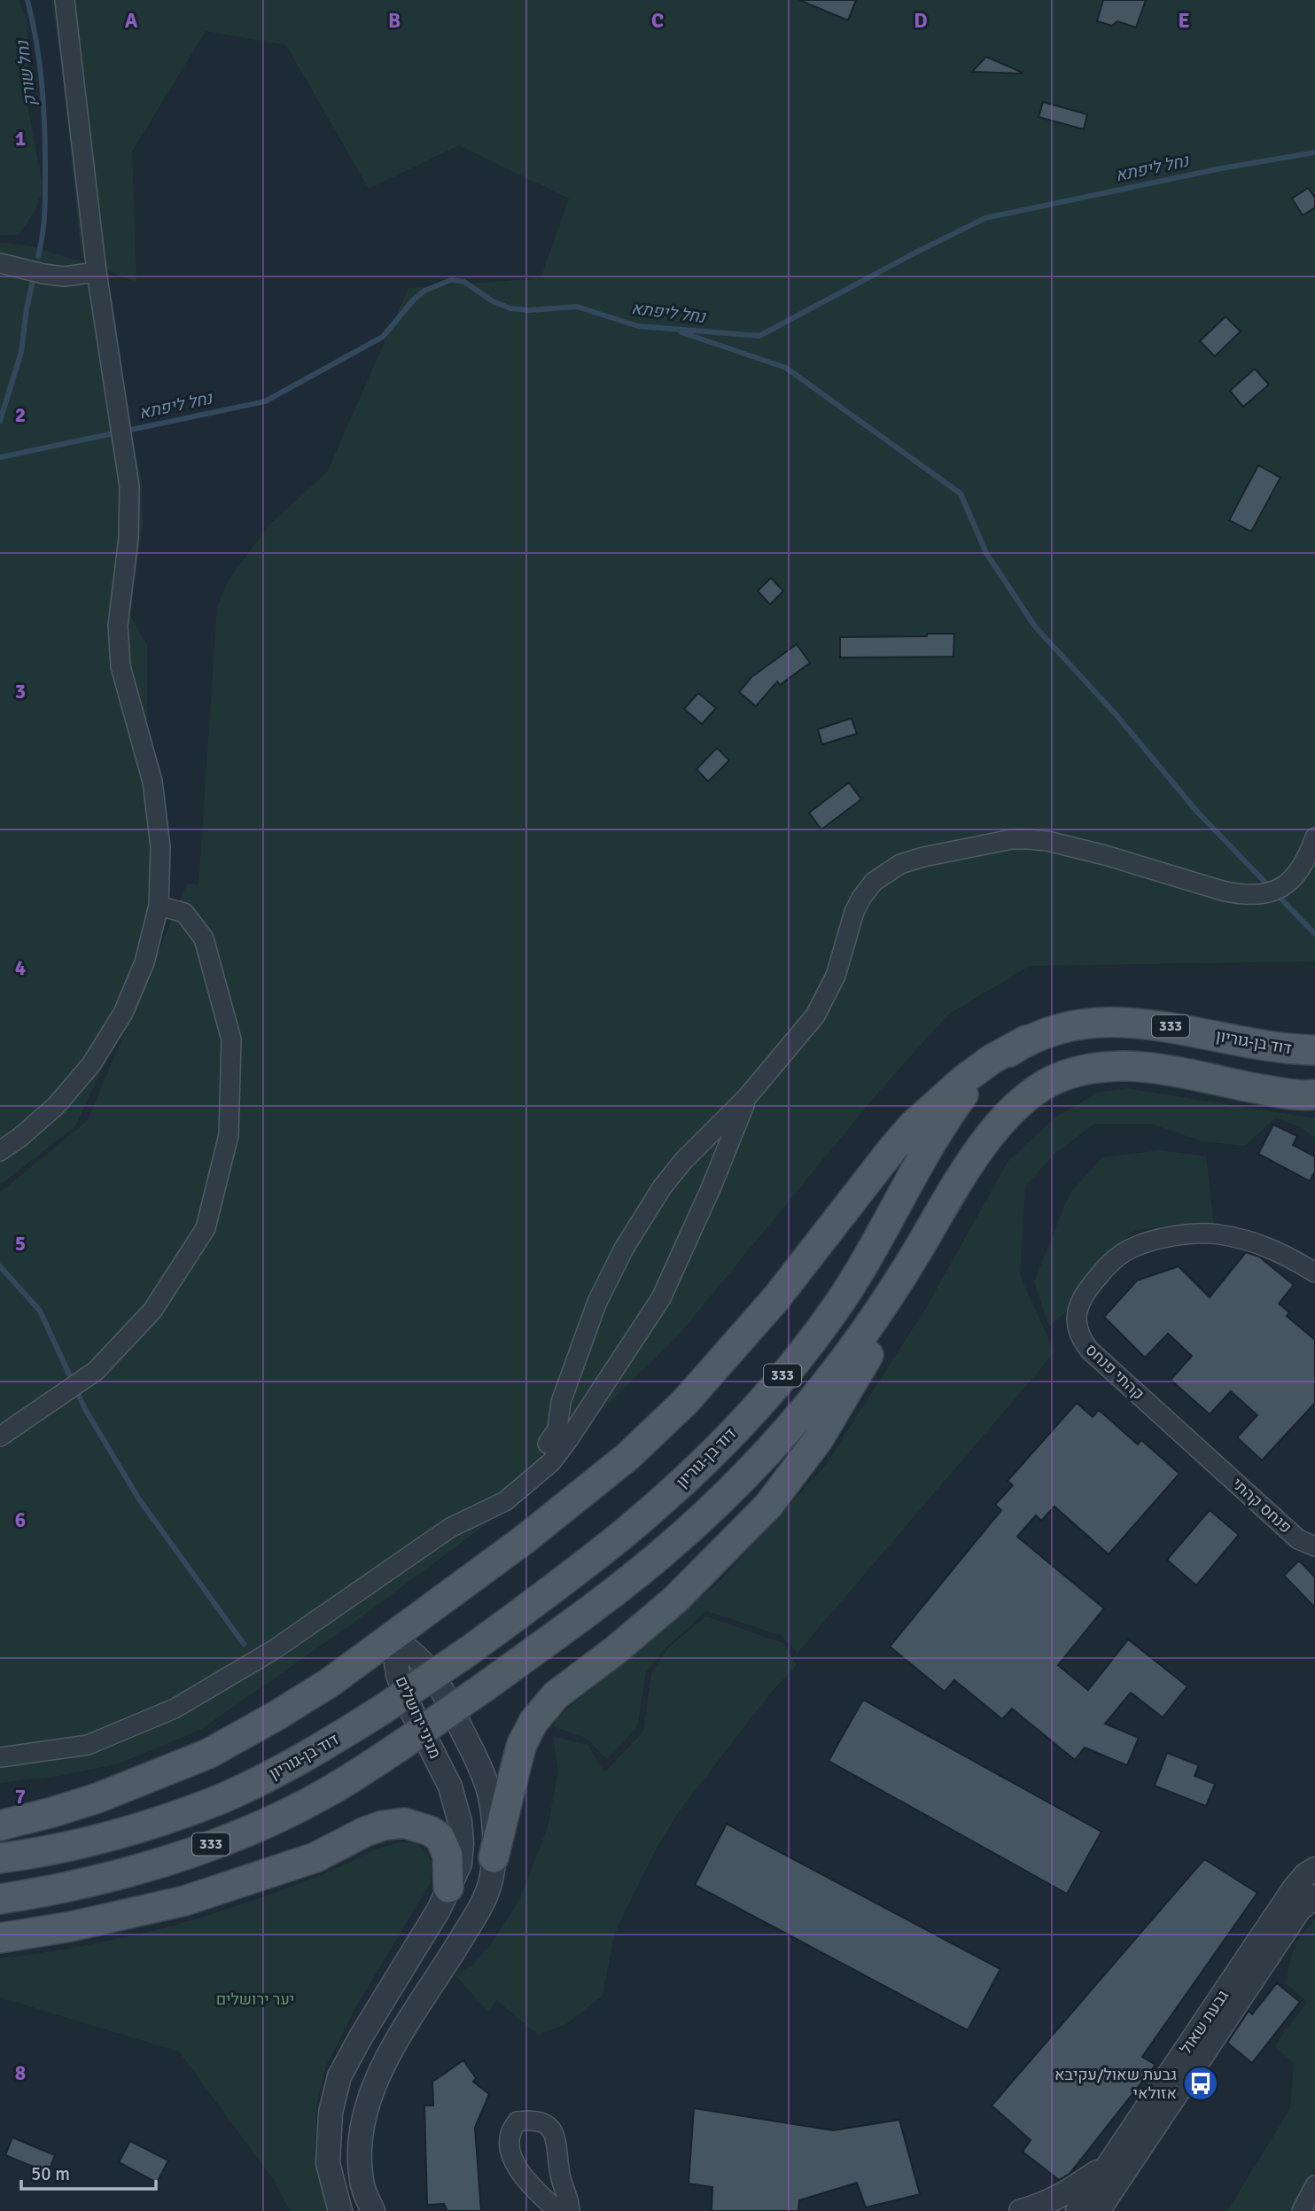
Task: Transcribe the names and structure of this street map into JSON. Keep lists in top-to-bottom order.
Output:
{
  "streets": {
    "main road": ["333", "דוד בן-גוריון"],
    "street": [
      "קהתי פנחס",
      "פנחס קהתי",
      "מגיני ירושלים",
      "גבעת שאול"
    ]
  },
  "crossings": [
    ["קהתי פנחס", "פנחס קהתי"]
  ],
  "water": ["נחל שורק", "נחל ליפתא"],
  "parks": ["יער ירושלים"],
  "places": {
    "bus stop": ["גבעת שאול/עקיבא אזולאי"]
  },
  "scale_bar": "50 m",
  "grid": {
    "columns": [
      "A",
      "B",
      "C",
      "D",
      "E"
    ],
    "rows": [
      "1",
      "2",
      "3",
      "4",
      "5",
      "6",
      "7",
      "8"
    ]
  }
}
